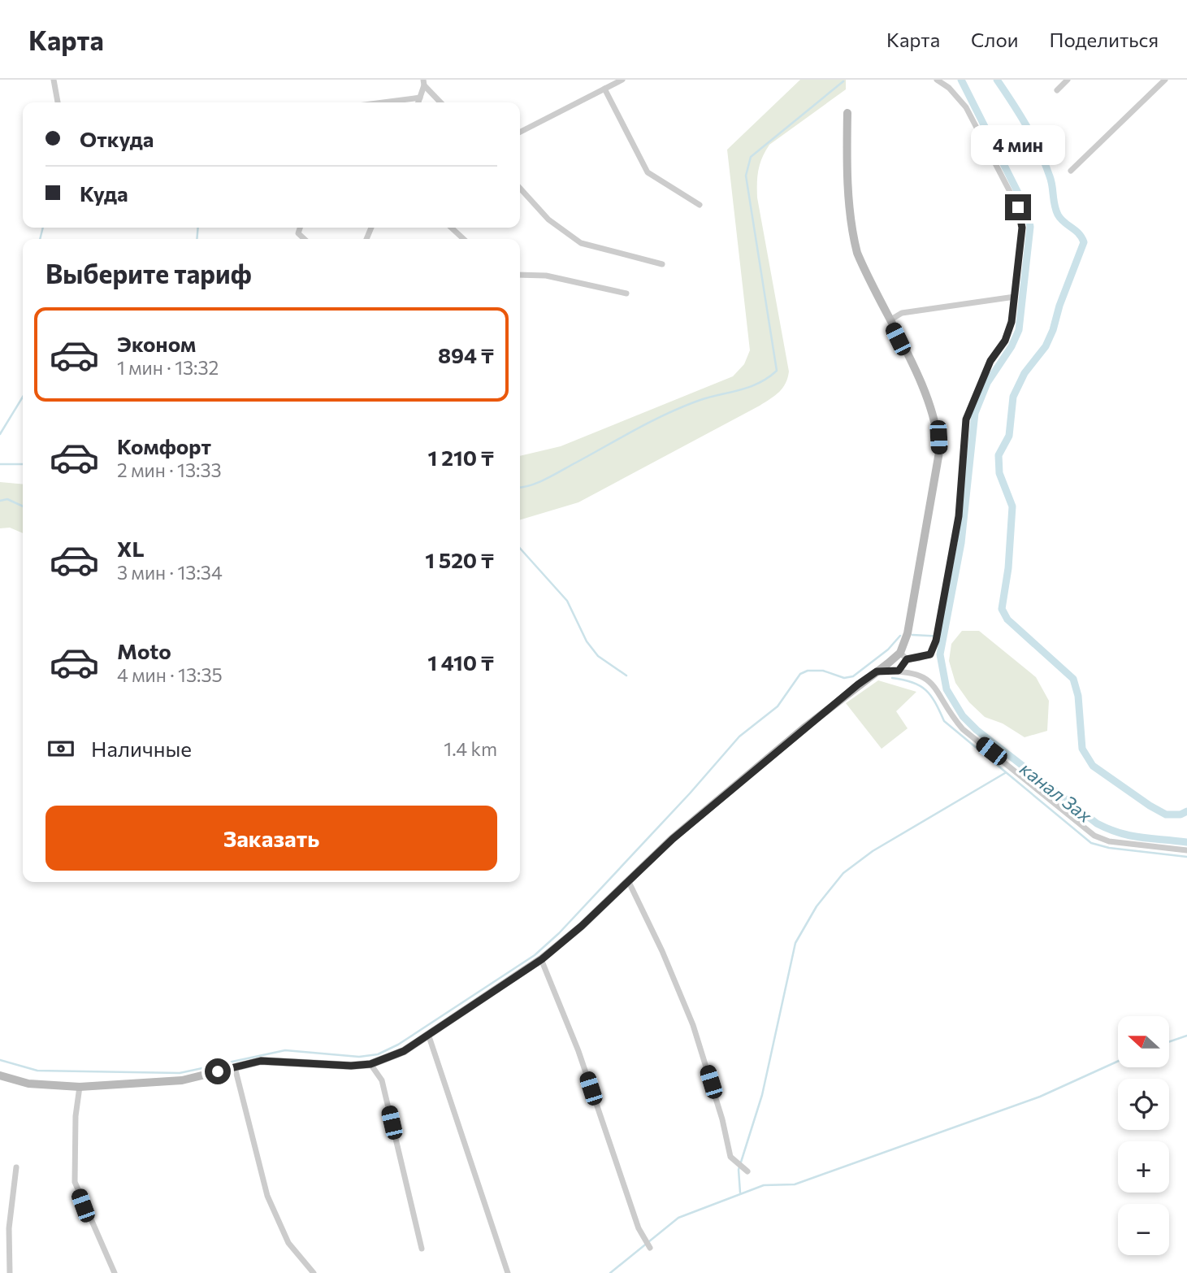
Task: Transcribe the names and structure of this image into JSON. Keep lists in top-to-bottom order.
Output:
{
  "water": ["канал Зах"],
  "north": "left",
  "page": {
    "header": "Карта",
    "nav": ["Карта", "Слои", "Поделиться"],
    "banner": ["Откуда", "Куда"],
    "bubble": "4 мин",
    "heading": "Выберите тариф",
    "list": [
      {
        "name": "Эконом",
        "note": "1 мин · 13:32",
        "value": "894 ₸"
      },
      {
        "name": "Комфорт",
        "note": "2 мин · 13:33",
        "value": "1 210 ₸"
      },
      {
        "name": "XL",
        "note": "3 мин · 13:34",
        "value": "1 520 ₸"
      },
      {
        "name": "Moto",
        "note": "4 мин · 13:35",
        "value": "1 410 ₸"
      }
    ],
    "pay": ["Наличные", "1.4 km"],
    "buttons": "Заказать",
    "map_buttons": ["+", "−"]
  }
}
